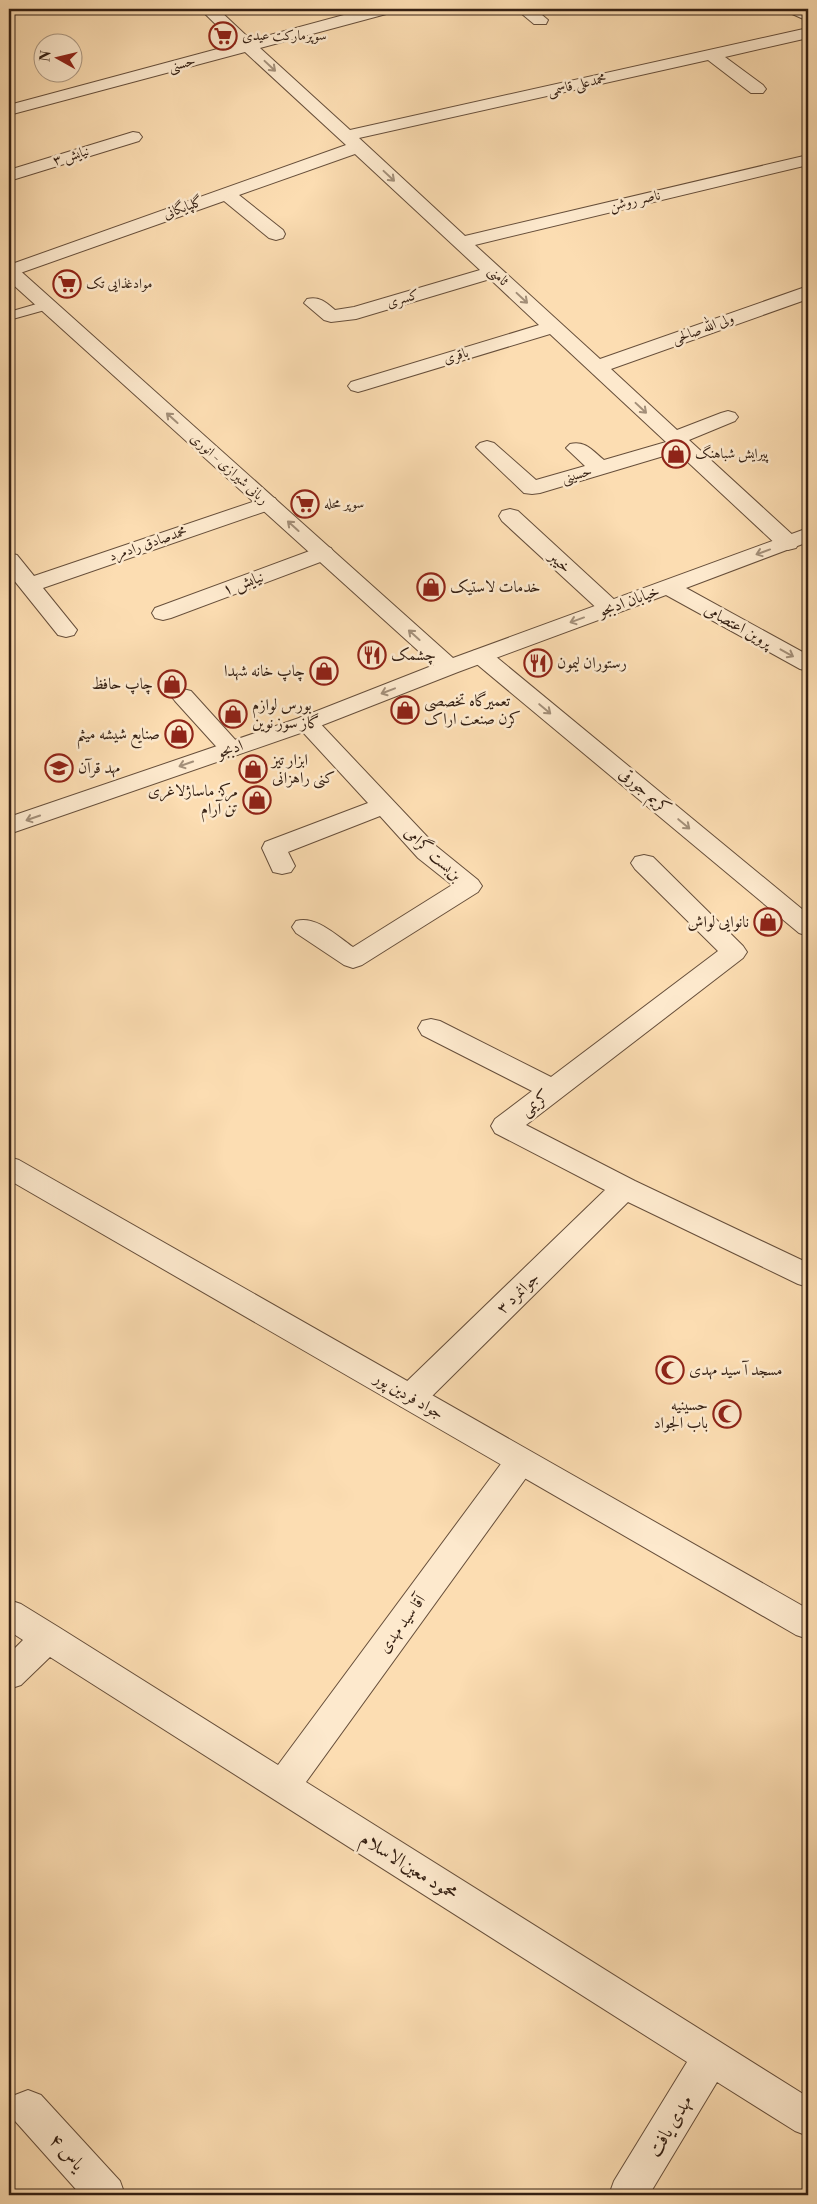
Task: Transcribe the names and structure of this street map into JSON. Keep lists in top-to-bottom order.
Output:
{
  "streets": {
    "street": [
      "حسنی",
      "محمدعلی قاسمی",
      "نیایش ۳",
      "ناصر روشن",
      "گلپایگانی",
      "ثامنی",
      "کسری",
      "ولی الله صالحی",
      "باقری",
      "ربانی شیرازی - انوری",
      "حسینی",
      "محمدصادق رادمرد",
      "خیبر",
      "نیایش ۱",
      "خیابان ادبجو",
      "پروین اعتصامی",
      "ادبجو",
      "کریم جورقی",
      "بن‌بست گرامی",
      "کریمی",
      "جوانمرد ۳",
      "جواد فردین پور",
      "آقا سید مهدی",
      "محمود معین‌الاسلام",
      "مهدی یافت",
      "یاس ۴"
    ]
  },
  "crossings": [
    ["حسنی", "ثامنی"],
    ["محمدعلی قاسمی", "گلپایگانی"],
    ["محمدعلی قاسمی", "ثامنی"],
    ["ناصر روشن", "ثامنی"],
    ["گلپایگانی", "ثامنی"],
    ["گلپایگانی", "ربانی شیرازی - انوری"],
    ["ثامنی", "کسری"],
    ["ثامنی", "ولی الله صالحی"],
    ["ثامنی", "باقری"],
    ["ثامنی", "حسینی"],
    ["ثامنی", "خیابان ادبجو"],
    ["ربانی شیرازی - انوری", "محمدصادق رادمرد"],
    ["ربانی شیرازی - انوری", "نیایش ۱"],
    ["ربانی شیرازی - انوری", "خیابان ادبجو"],
    ["ربانی شیرازی - انوری", "ادبجو"],
    ["خیبر", "خیابان ادبجو"],
    ["خیابان ادبجو", "پروین اعتصامی"],
    ["خیابان ادبجو", "ادبجو"],
    ["خیابان ادبجو", "کریم جورقی"],
    ["ادبجو", "بن‌بست گرامی"],
    ["کریمی", "جوانمرد ۳"],
    ["جوانمرد ۳", "جواد فردین پور"],
    ["جواد فردین پور", "آقا سید مهدی"],
    ["آقا سید مهدی", "محمود معین‌الاسلام"],
    ["محمود معین‌الاسلام", "مهدی یافت"]
  ],
  "one_way": [
    "ثامنی",
    "خیابان ادبجو",
    "پروین اعتصامی",
    "ادبجو",
    "کریم جورقی"
  ],
  "places": {
    "supermarket": ["سوپرمارکت عیدی", "موادغذایی تک", "سوپر محله"],
    "shop": [
      "پیرایش شباهنگ",
      "خدمات لاستیک",
      "چاپ خانه شهدا",
      "چاپ حافظ",
      "تعمیرگاه تخصصی کرن صنعت اراک",
      "بورس لوازم گاز سوز نوین",
      "صنایع شیشه میثم",
      "ابزار تیز کنی راهزانی",
      "مرکز ماساژلاغری تن آرام",
      "نانوایی لواش"
    ],
    "restaurant": ["چشمک", "رستوران لیمون"],
    "school or university": ["مهد قرآن"],
    "mosque": ["مسجد آ سید مهدی", "حسینیه باب الجواد"]
  },
  "north": "left"
}
